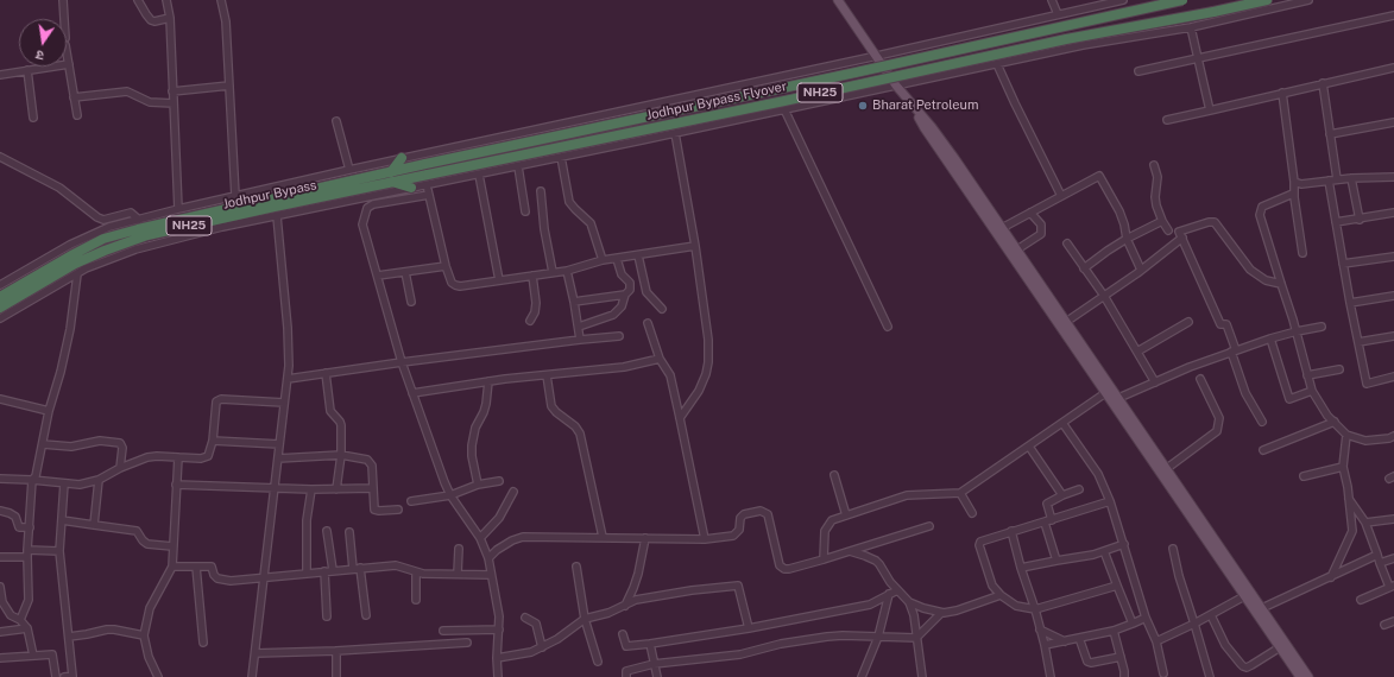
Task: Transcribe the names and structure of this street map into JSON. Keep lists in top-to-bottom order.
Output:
{
  "streets": {
    "highway": ["NH25", "Jodhpur Bypass Flyover", "Jodhpur Bypass"]
  },
  "crossings": [
    ["Jodhpur Bypass Flyover", "Jodhpur Bypass"]
  ],
  "places": ["Bharat Petroleum"],
  "north": "bottom"
}
